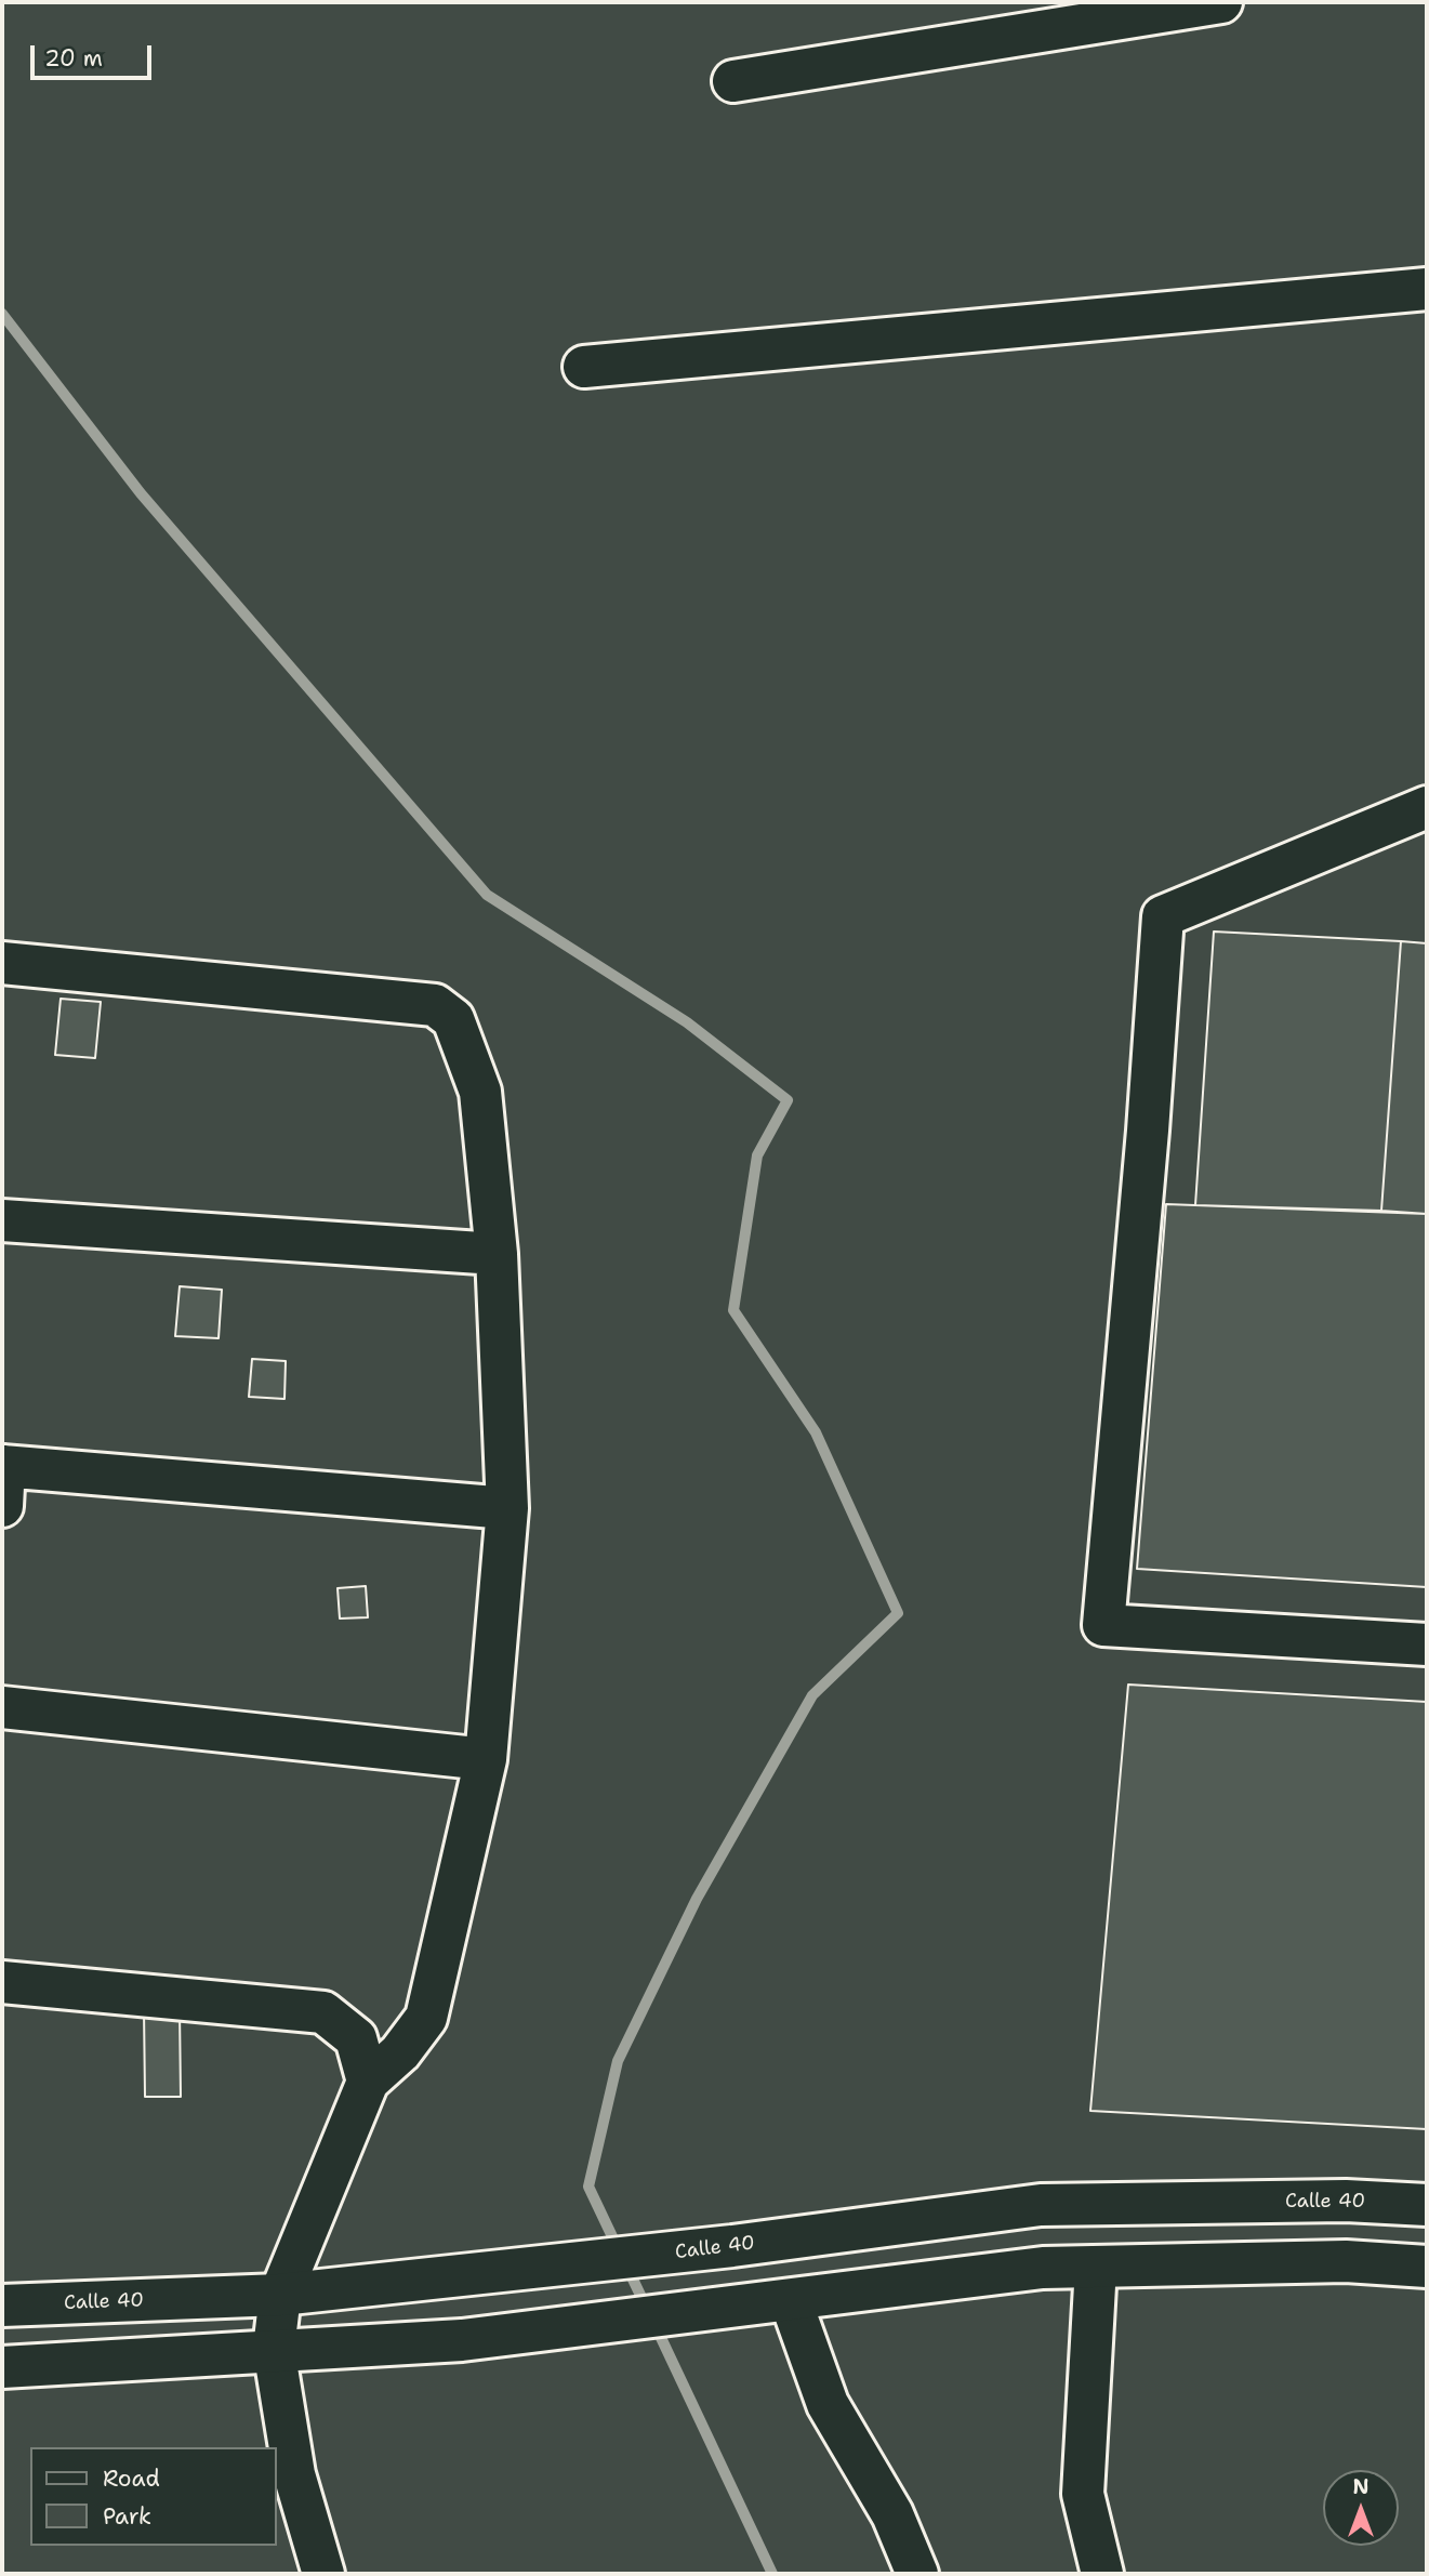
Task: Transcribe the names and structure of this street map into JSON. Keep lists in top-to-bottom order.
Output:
{
  "streets": {
    "street": ["Calle 40"]
  },
  "legend": ["Road", "Park"],
  "scale_bar": "20 m",
  "north": "top"
}
